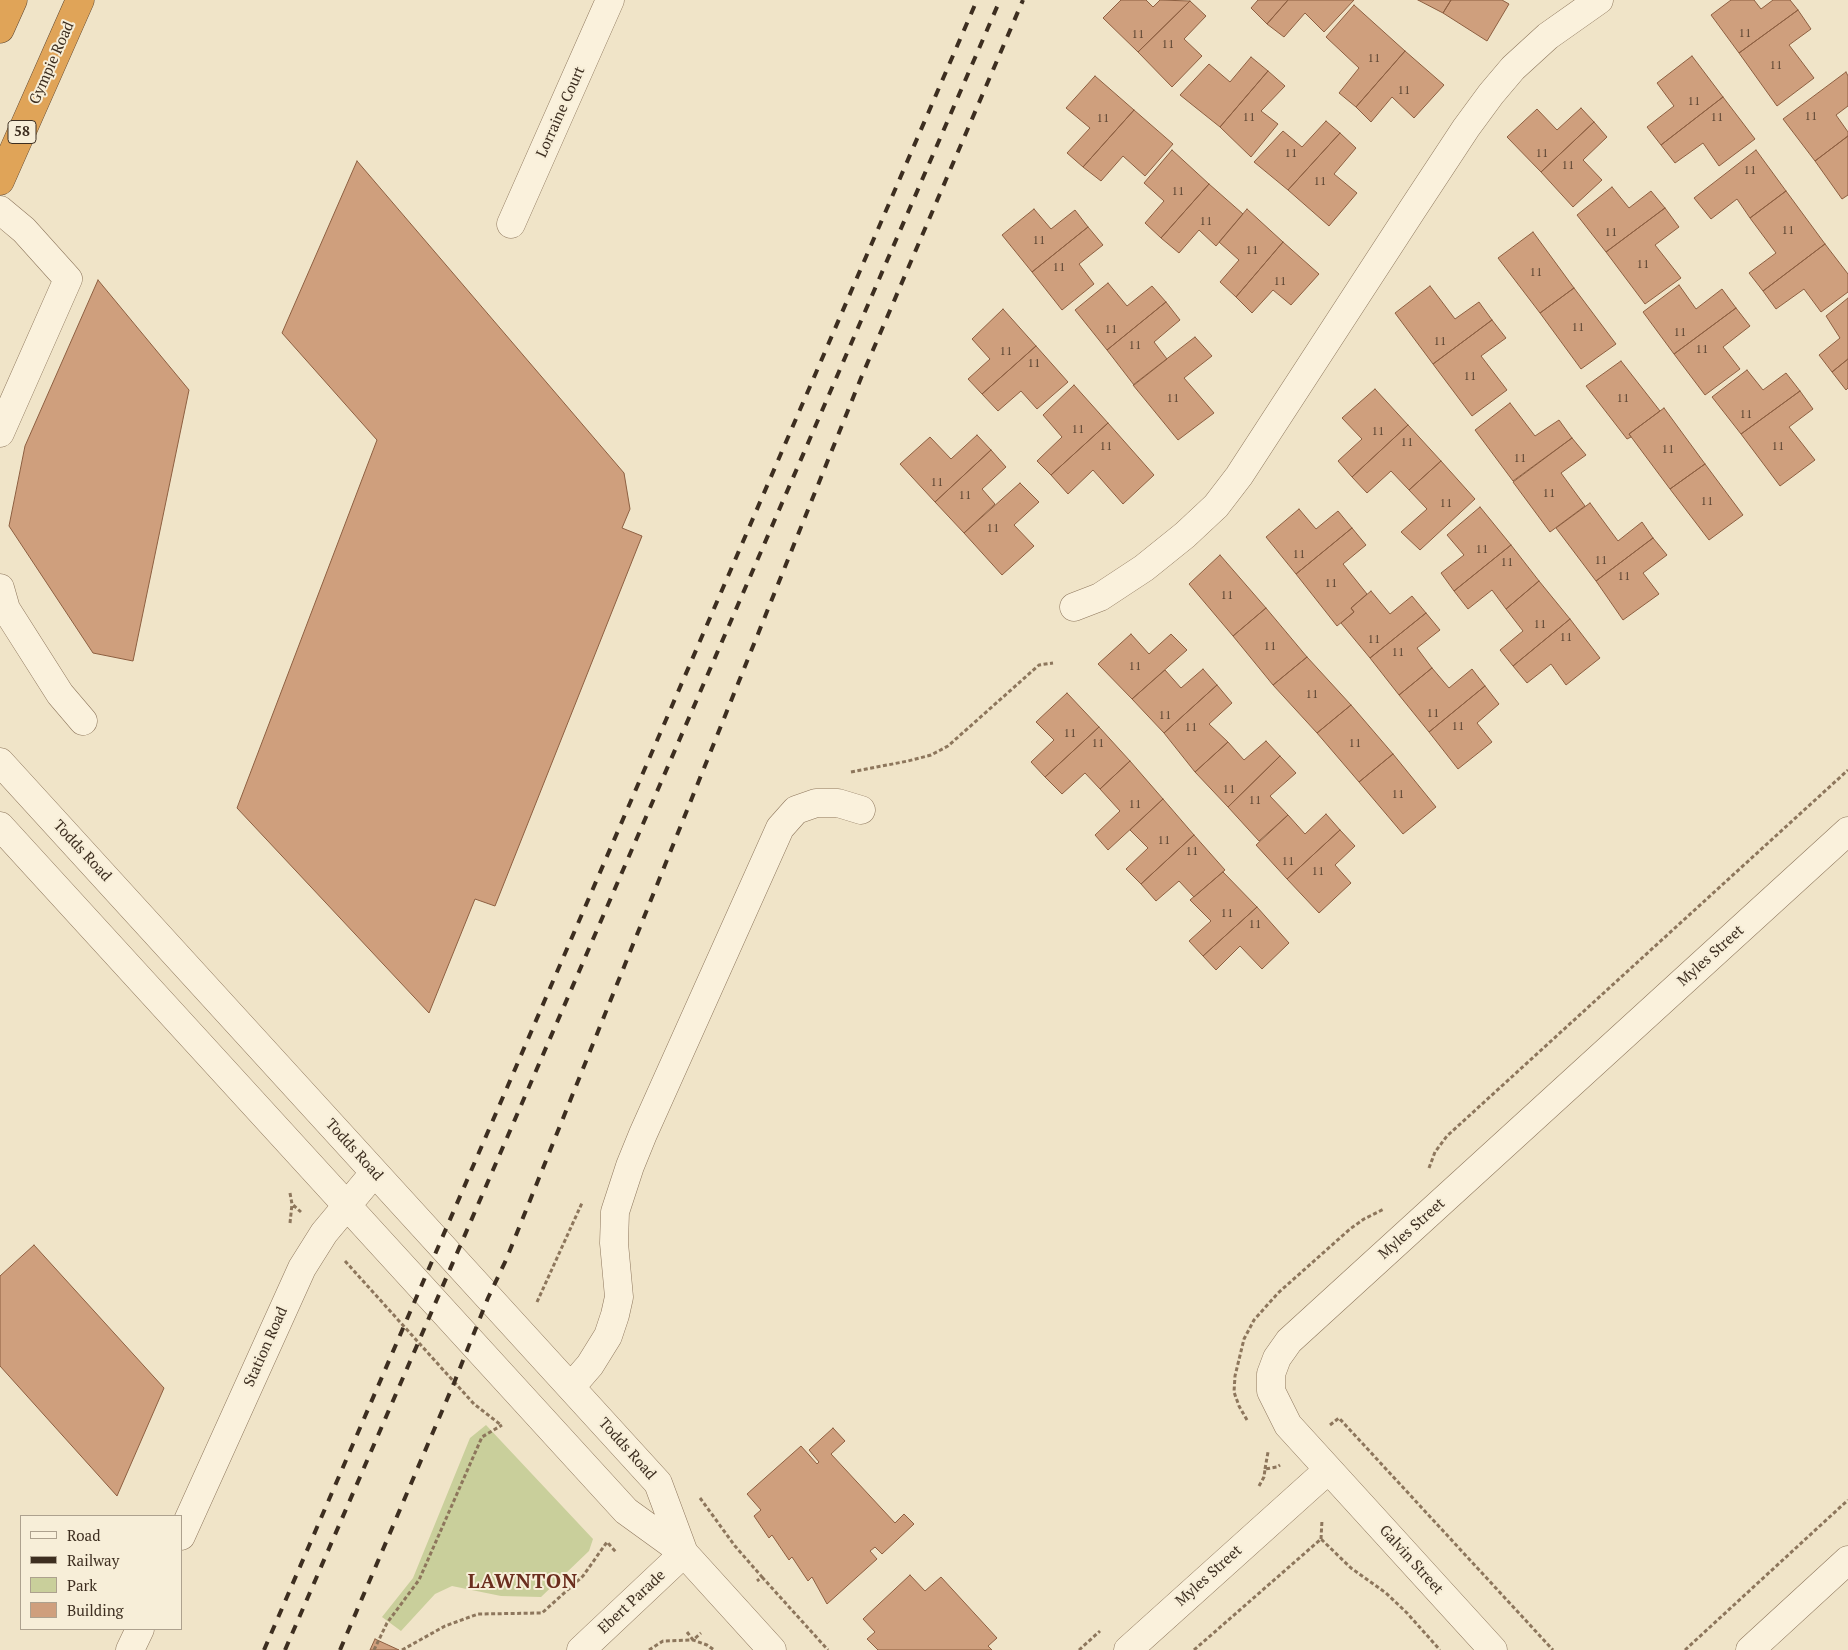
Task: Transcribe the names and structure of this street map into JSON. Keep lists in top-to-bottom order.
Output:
{
  "streets": {
    "highway": ["Gympie Road", "58"],
    "street": [
      "Lorraine Court",
      "Todds Road",
      "Myles Street",
      "Station Road",
      "Galvin Street",
      "Ebert Parade"
    ]
  },
  "crossings": [
    ["Todds Road", "Station Road"],
    ["Todds Road", "Ebert Parade"],
    ["Myles Street", "Galvin Street"]
  ],
  "districts": ["LAWNTON"],
  "house_numbers": [
    "11",
    "11",
    "11",
    "11",
    "11",
    "11",
    "11",
    "11",
    "11",
    "11",
    "11",
    "11",
    "11",
    "11",
    "11",
    "11",
    "11",
    "11",
    "11",
    "11",
    "11",
    "11",
    "11",
    "11",
    "11",
    "11",
    "11",
    "11",
    "11",
    "11",
    "11",
    "11",
    "11",
    "11",
    "11",
    "11",
    "11",
    "11",
    "11",
    "11",
    "11",
    "11",
    "11",
    "11",
    "11",
    "11",
    "11",
    "11",
    "11",
    "11",
    "11",
    "11",
    "11",
    "11",
    "11",
    "11",
    "11",
    "11",
    "11",
    "11",
    "11",
    "11",
    "11",
    "11",
    "11",
    "11",
    "11",
    "11",
    "11",
    "11",
    "11",
    "11",
    "11",
    "11",
    "11",
    "11",
    "11",
    "11",
    "11",
    "11",
    "11",
    "11"
  ],
  "legend": [
    "Road",
    "Railway",
    "Park",
    "Building"
  ]
}
